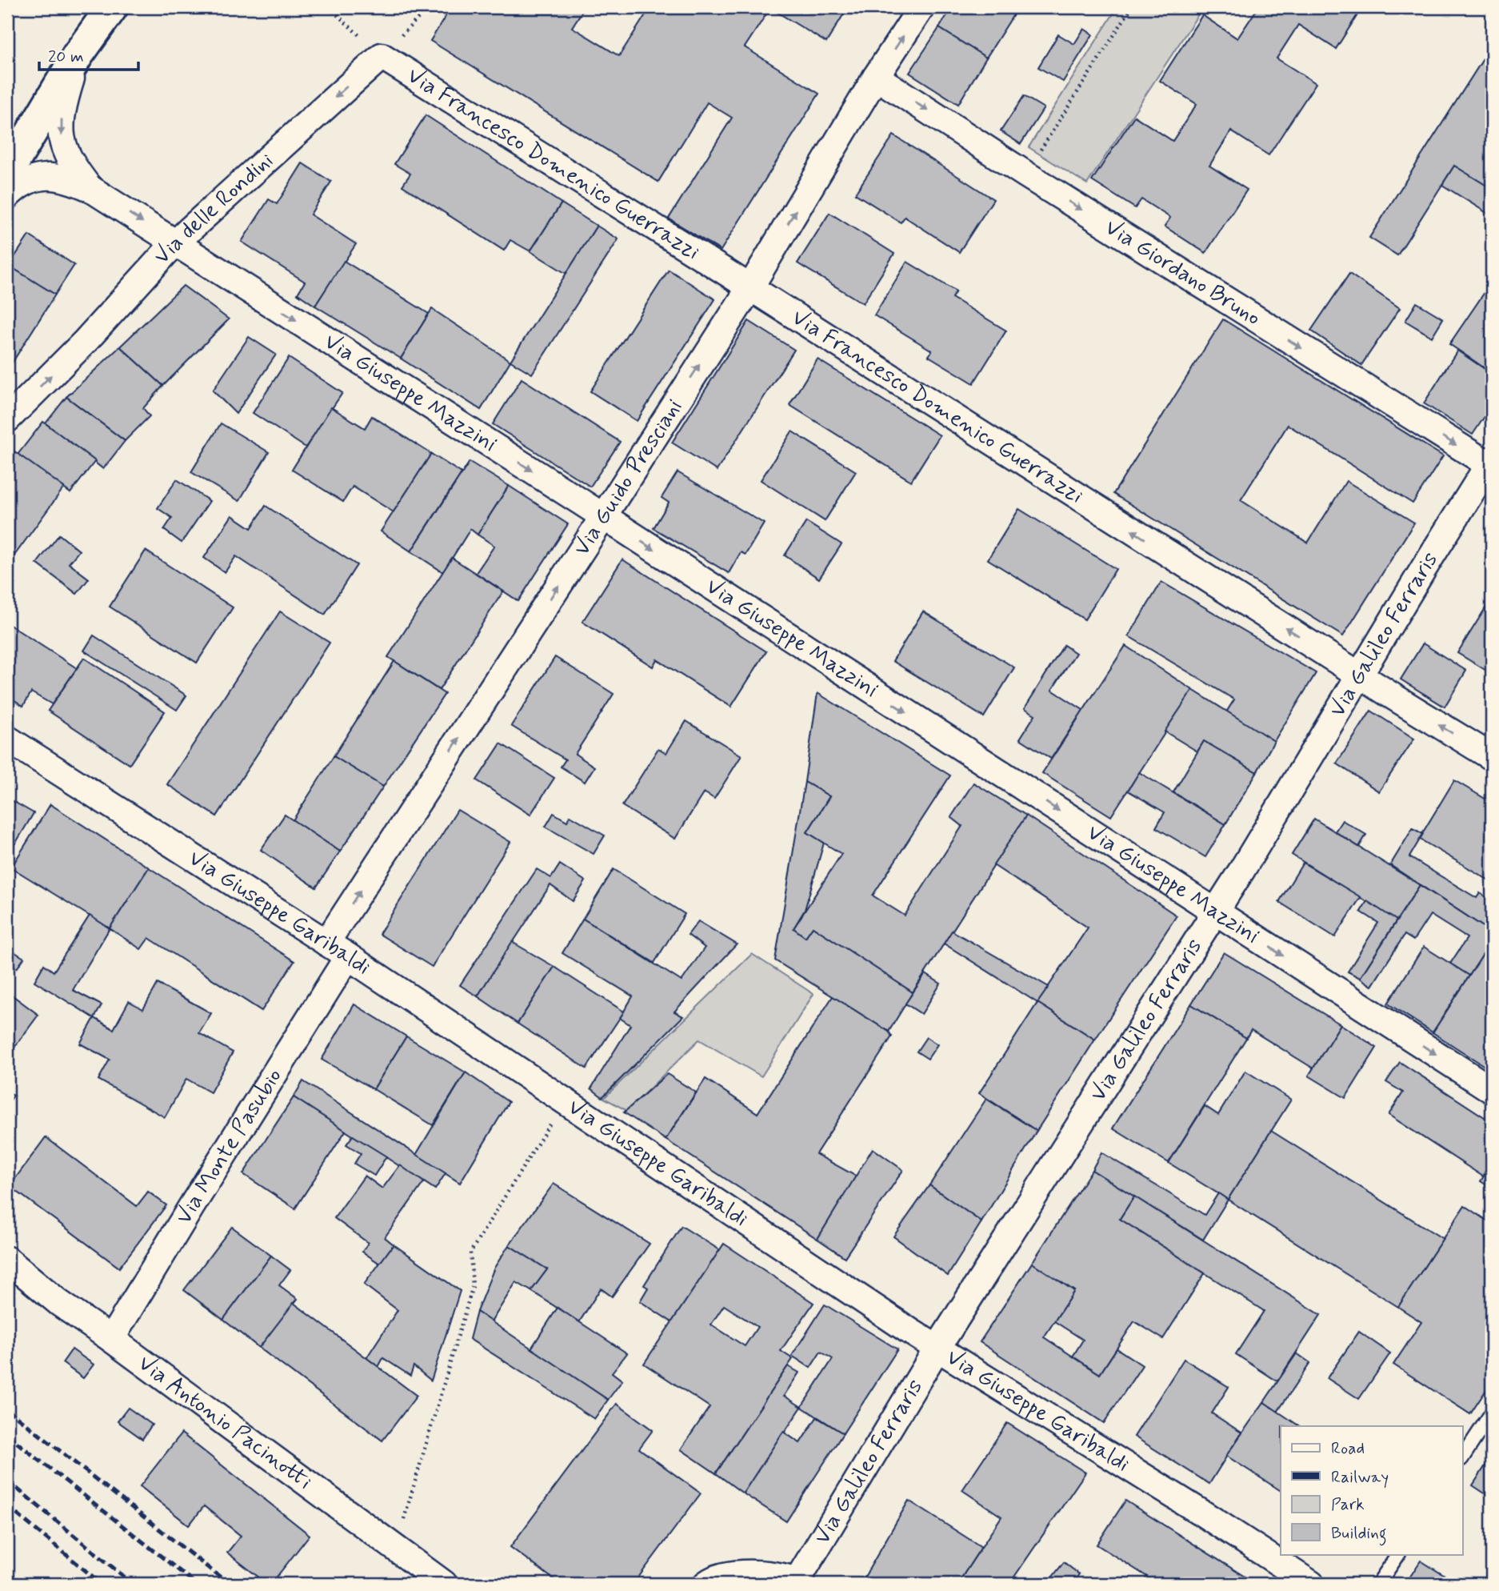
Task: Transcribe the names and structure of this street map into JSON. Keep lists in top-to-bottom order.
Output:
{
  "streets": {
    "street": [
      "Via Francesco Domenico Guerrazzi",
      "Via delle Rondini",
      "Via Giordano Bruno",
      "Via Giuseppe Mazzini",
      "Via Guido Presciani",
      "Via Galileo Ferraris",
      "Via Giuseppe Garibaldi",
      "Via Monte Pasubio",
      "Via Antonio Pacinotti"
    ]
  },
  "crossings": [
    ["Via Francesco Domenico Guerrazzi", "Via delle Rondini"],
    ["Via Francesco Domenico Guerrazzi", "Via Guido Presciani"],
    ["Via Francesco Domenico Guerrazzi", "Via Galileo Ferraris"],
    ["Via delle Rondini", "Via Giuseppe Mazzini"],
    ["Via Giordano Bruno", "Via Guido Presciani"],
    ["Via Giordano Bruno", "Via Galileo Ferraris"],
    ["Via Giuseppe Mazzini", "Via Guido Presciani"],
    ["Via Giuseppe Mazzini", "Via Galileo Ferraris"],
    ["Via Guido Presciani", "Via Giuseppe Garibaldi"],
    ["Via Galileo Ferraris", "Via Giuseppe Garibaldi"],
    ["Via Giuseppe Garibaldi", "Via Monte Pasubio"],
    ["Via Monte Pasubio", "Via Antonio Pacinotti"]
  ],
  "one_way": [
    "Via Francesco Domenico Guerrazzi",
    "Via Giordano Bruno",
    "Via Giuseppe Mazzini",
    "Via Guido Presciani"
  ],
  "legend": [
    "Road",
    "Railway",
    "Park",
    "Building"
  ],
  "scale_bar": "20 m"
}
